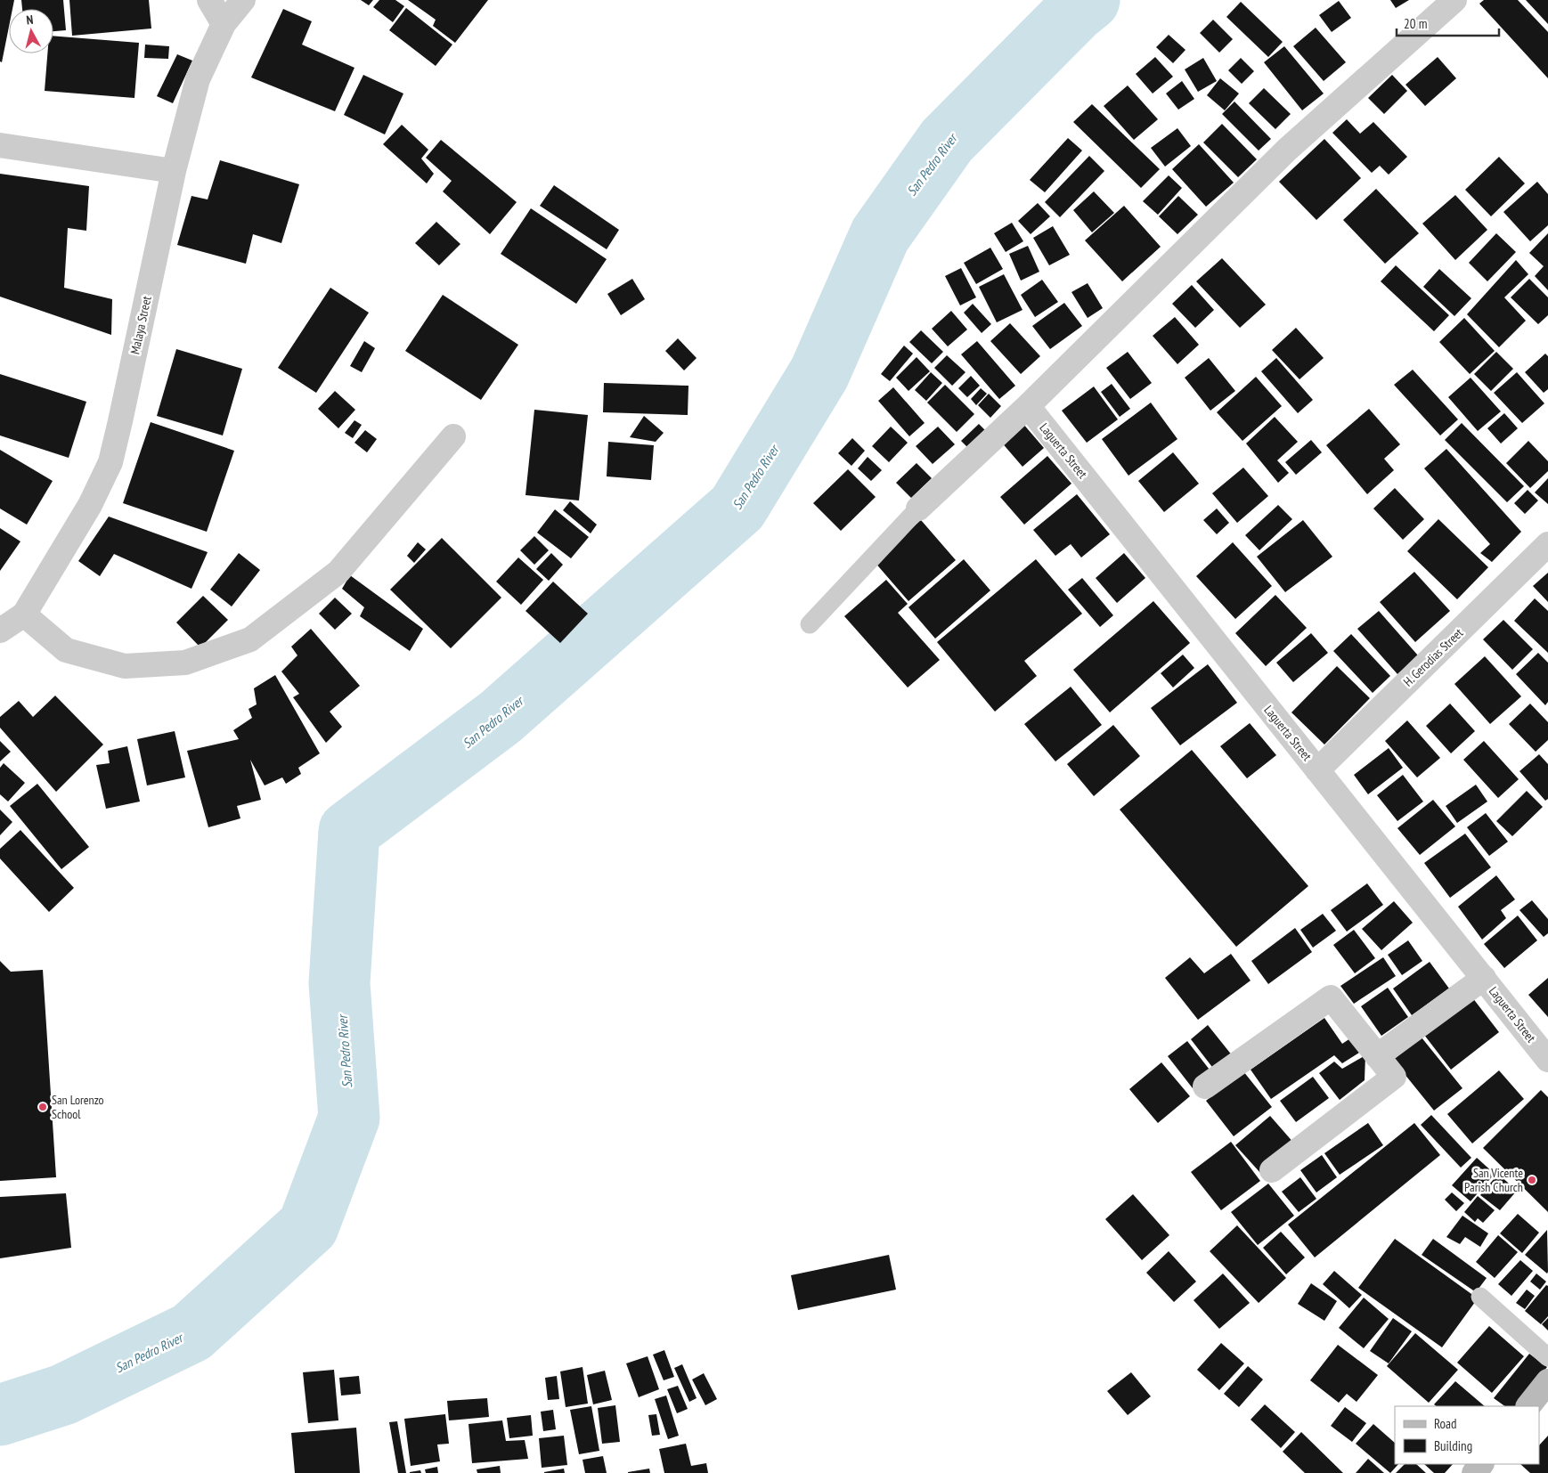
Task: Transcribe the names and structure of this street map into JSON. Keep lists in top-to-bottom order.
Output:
{
  "streets": {
    "street": ["Malaya Street", "Laguerta Street", "H. Gerodias Street"]
  },
  "crossings": [
    ["Laguerta Street", "H. Gerodias Street"]
  ],
  "water": ["San Pedro River"],
  "places": ["San Lorenzo School", "San Vicente Parish Church"],
  "legend": ["Road", "Building"],
  "scale_bar": "20 m",
  "north": "top"
}
